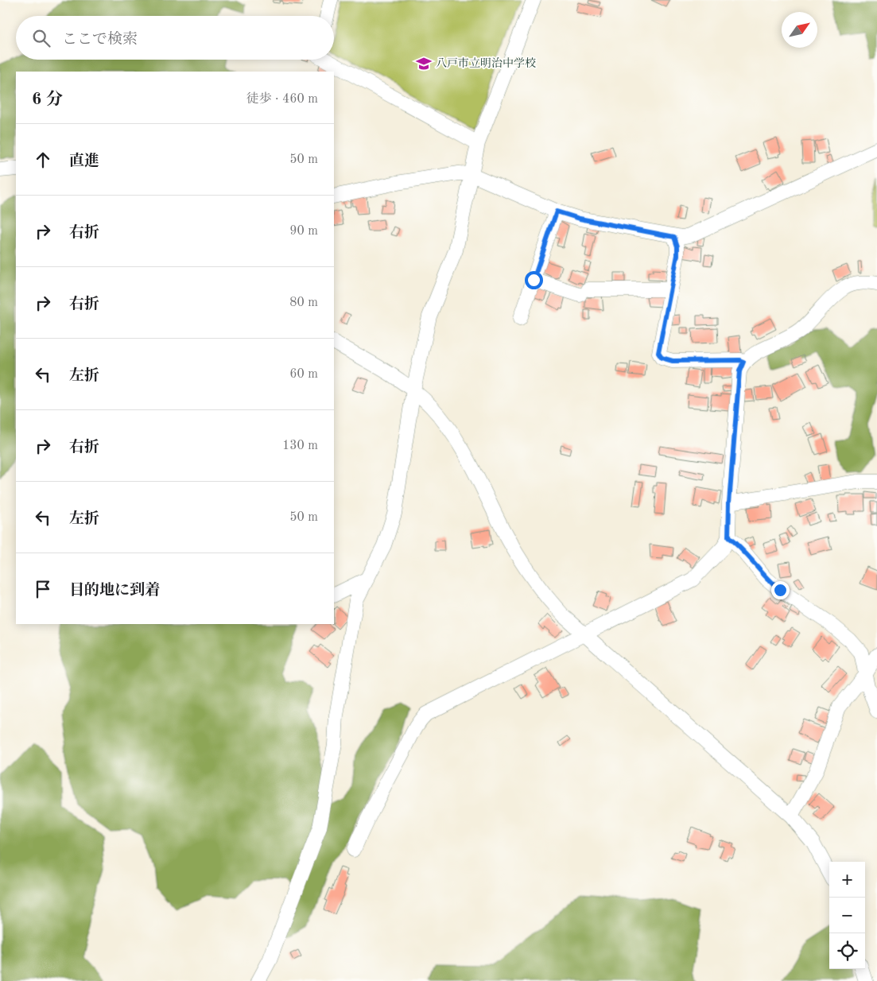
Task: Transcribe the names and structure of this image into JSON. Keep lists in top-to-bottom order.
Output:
{
  "places": {
    "school or university": ["八戸市立明治中学校"]
  },
  "north": "top right",
  "page": {
    "search": "ここで検索",
    "heading": ["6 分", "徒歩 · 460 m"],
    "list": [
      ["直進", "50 m"],
      ["右折", "90 m"],
      ["右折", "80 m"],
      ["左折", "60 m"],
      ["右折", "130 m"],
      ["左折", "50 m"],
      "目的地に到着"
    ],
    "map_buttons": ["+", "−"]
  }
}
